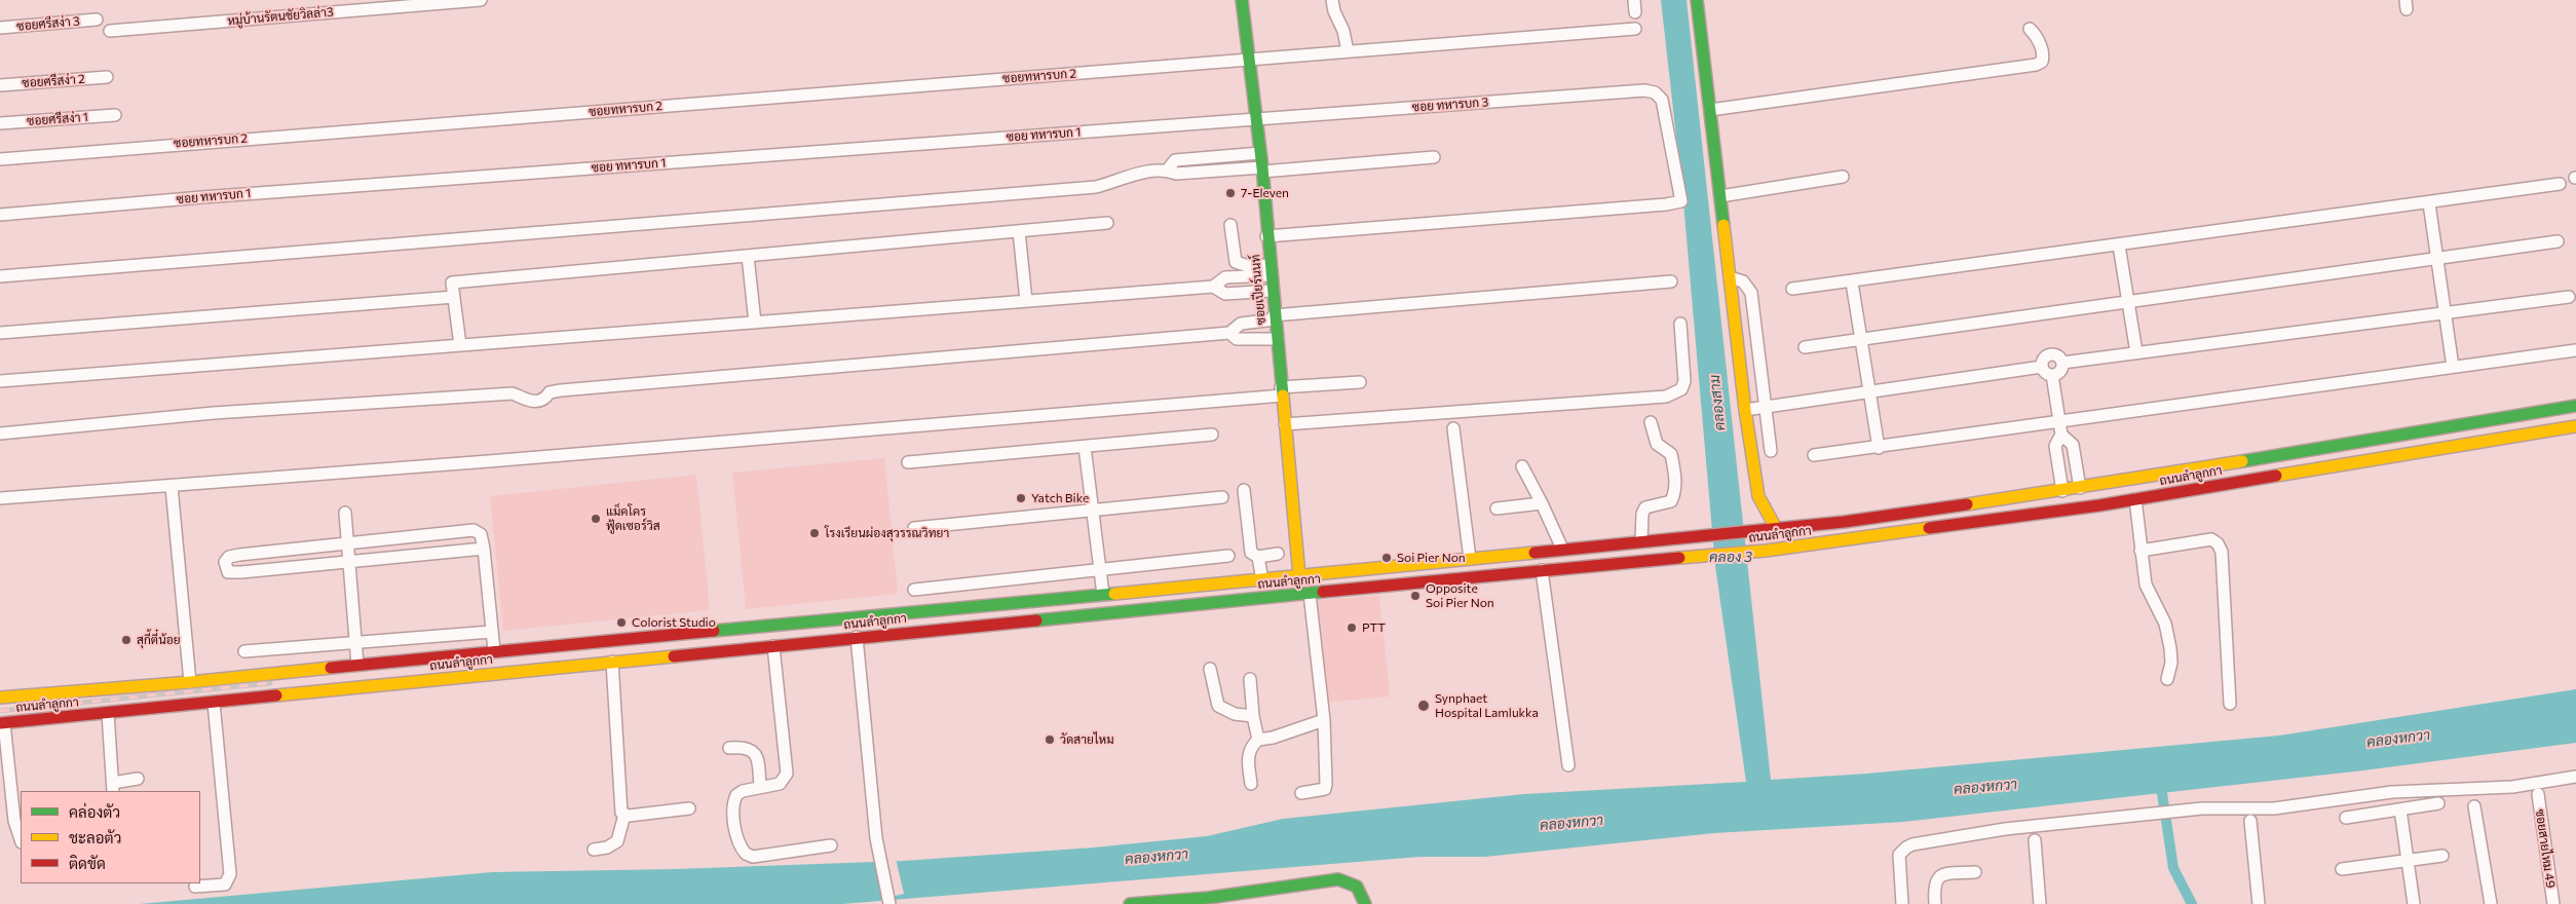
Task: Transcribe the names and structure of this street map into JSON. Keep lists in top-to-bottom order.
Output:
{
  "streets": {
    "main road": ["ซอยเปียร์นนท์", "ถนนลำลูกกา"],
    "street": [
      "หมู่บ้านรัตนชัยวิลล่า3",
      "ซอยศรีสง่า 3",
      "ซอยทหารบก 2",
      "ซอยศรีสง่า 2",
      "ซอย ทหารบก 3",
      "ซอยศรีสง่า 1",
      "ซอย ทหารบก 1",
      "ซอยสายไหม 49"
    ]
  },
  "crossings": [
    ["ซอยทหารบก 2", "ซอยเปียร์นนท์"],
    ["ซอย ทหารบก 3", "ซอย ทหารบก 1"],
    ["ซอย ทหารบก 3", "ซอยเปียร์นนท์"],
    ["ซอย ทหารบก 1", "ซอยเปียร์นนท์"],
    ["ซอยเปียร์นนท์", "ถนนลำลูกกา"]
  ],
  "water": ["คลองสาม", "คลอง 3", "คลองหกวา"],
  "places": [
    "7-Eleven",
    "Yatch Bike",
    "แม็คโคร ฟู้ดเซอร์วิส",
    "โรงเรียนผ่องสุวรรณวิทยา",
    "Soi Pier Non",
    "Opposite Soi Pier Non",
    "Colorist Studio",
    "PTT",
    "สุกี้ตี๋น้อย",
    "Synphaet Hospital Lamlukka",
    "วัดสายไหม"
  ],
  "legend": ["คล่องตัว", "ชะลอตัว", "ติดขัด"]
}
